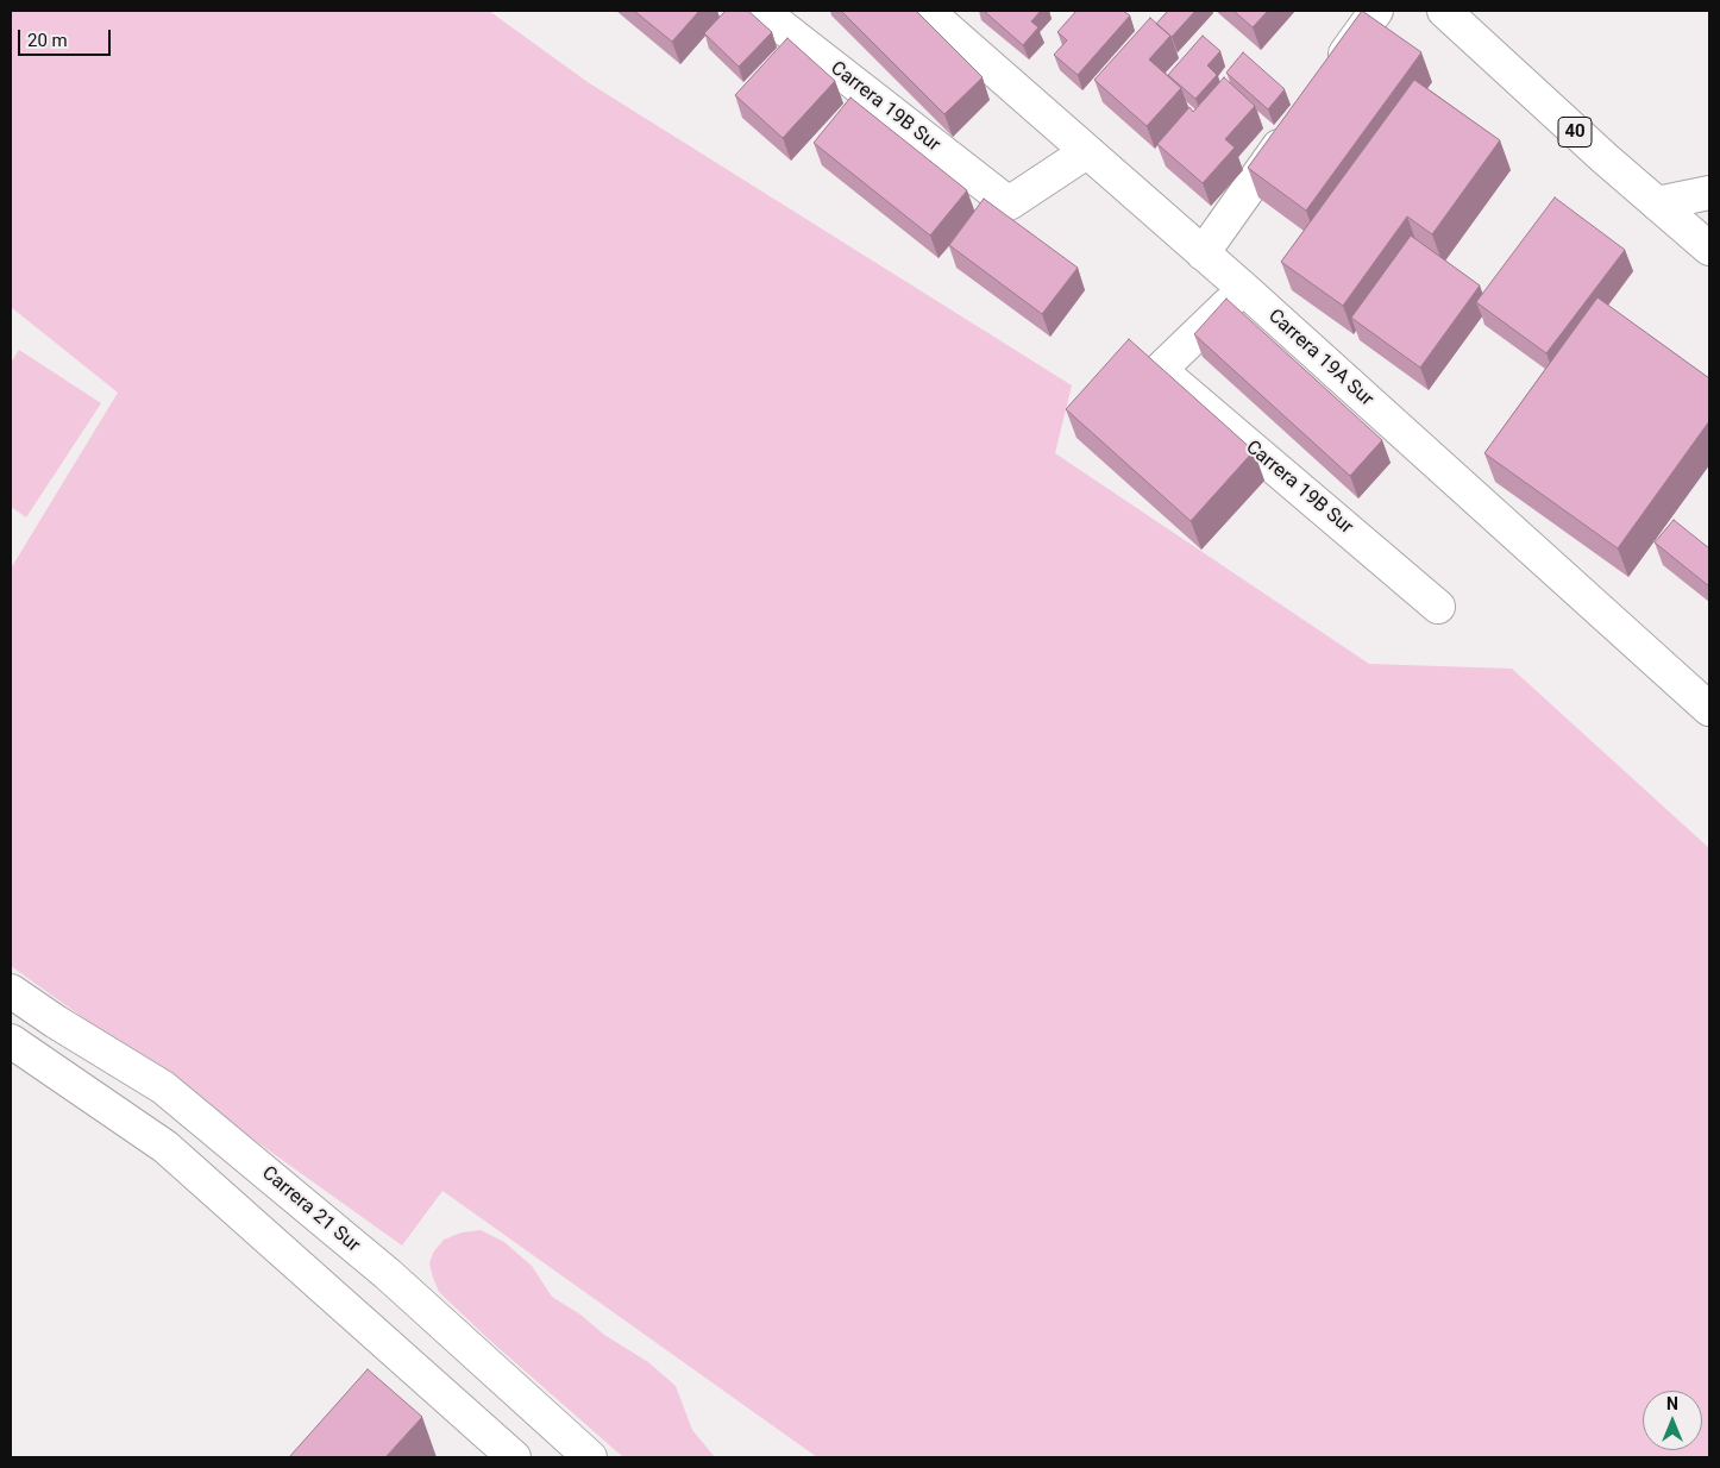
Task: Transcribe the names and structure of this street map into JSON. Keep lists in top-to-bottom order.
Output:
{
  "streets": {
    "street": [
      "Carrera 19B Sur",
      "40",
      "Carrera 19A Sur",
      "Carrera 21 Sur"
    ]
  },
  "crossings": [
    ["Carrera 19B Sur", "Carrera 19A Sur"]
  ],
  "scale_bar": "20 m",
  "north": "top"
}
